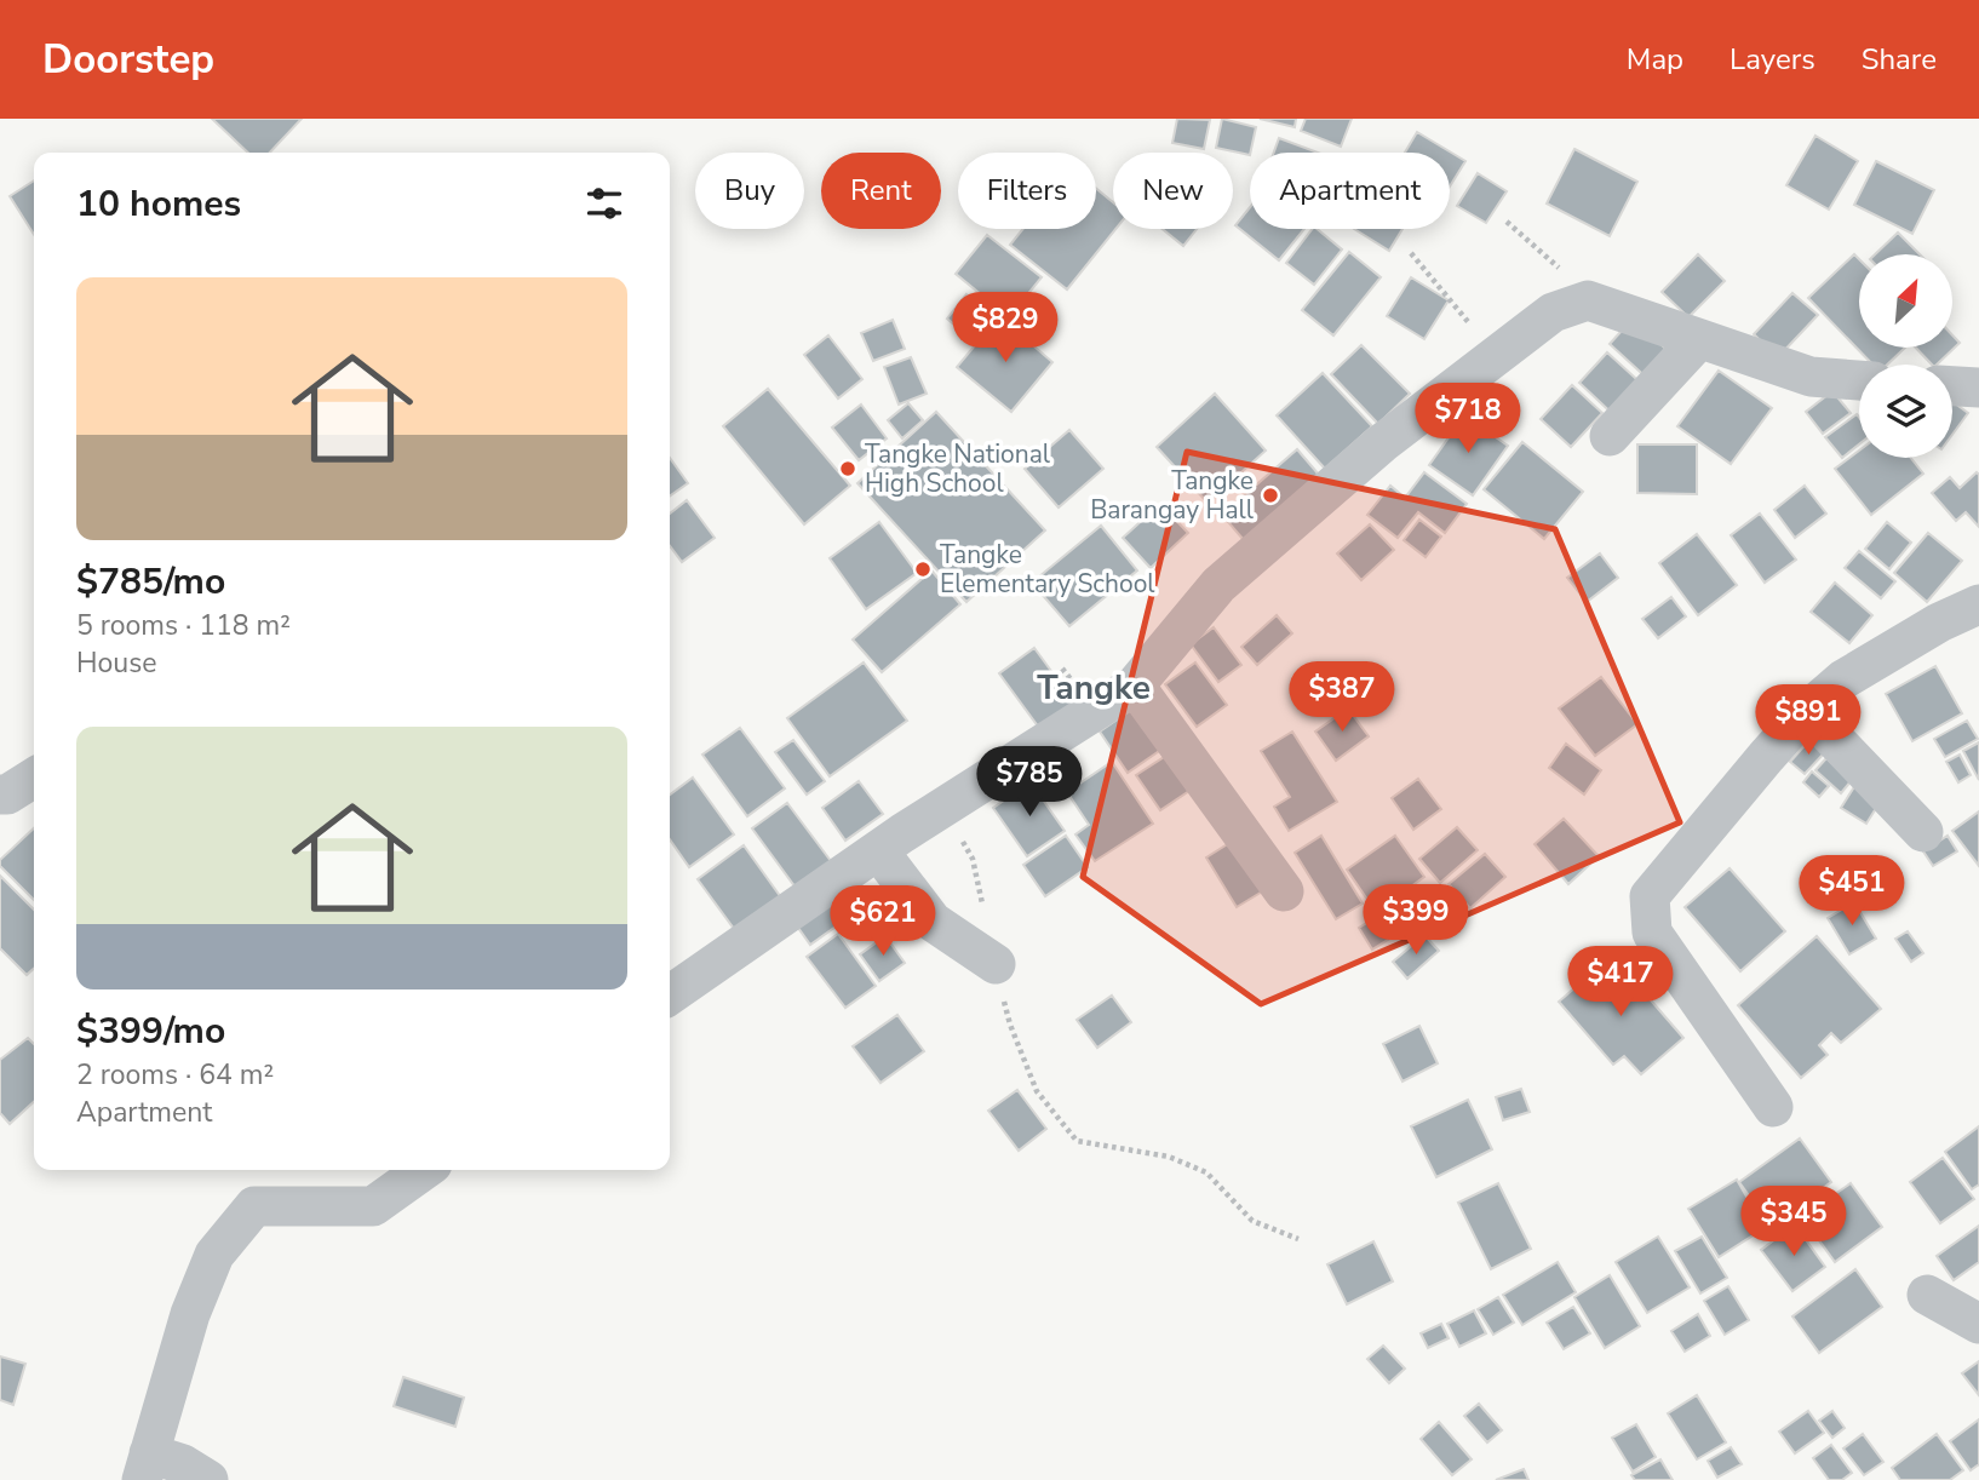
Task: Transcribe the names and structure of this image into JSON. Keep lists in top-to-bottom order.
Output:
{
  "districts": ["Tangke"],
  "places": ["Tangke National High School", "Tangke Barangay Hall", "Tangke Elementary School"],
  "north": "top right",
  "page": {
    "header": "Doorstep",
    "nav": ["Map", "Layers", "Share"],
    "chip": [
      "Buy",
      "Rent",
      "Filters",
      "New",
      "Apartment"
    ],
    "heading": "10 homes",
    "list": [
      {
        "name": "$785/mo",
        "note": "5 rooms · 118 m² · House"
      },
      {
        "name": "$399/mo",
        "note": "2 rooms · 64 m² · Apartment"
      }
    ],
    "price": [
      "$829",
      "$718",
      "$387",
      "$891",
      "$785",
      "$451",
      "$399",
      "$621",
      "$417",
      "$345"
    ]
  }
}
